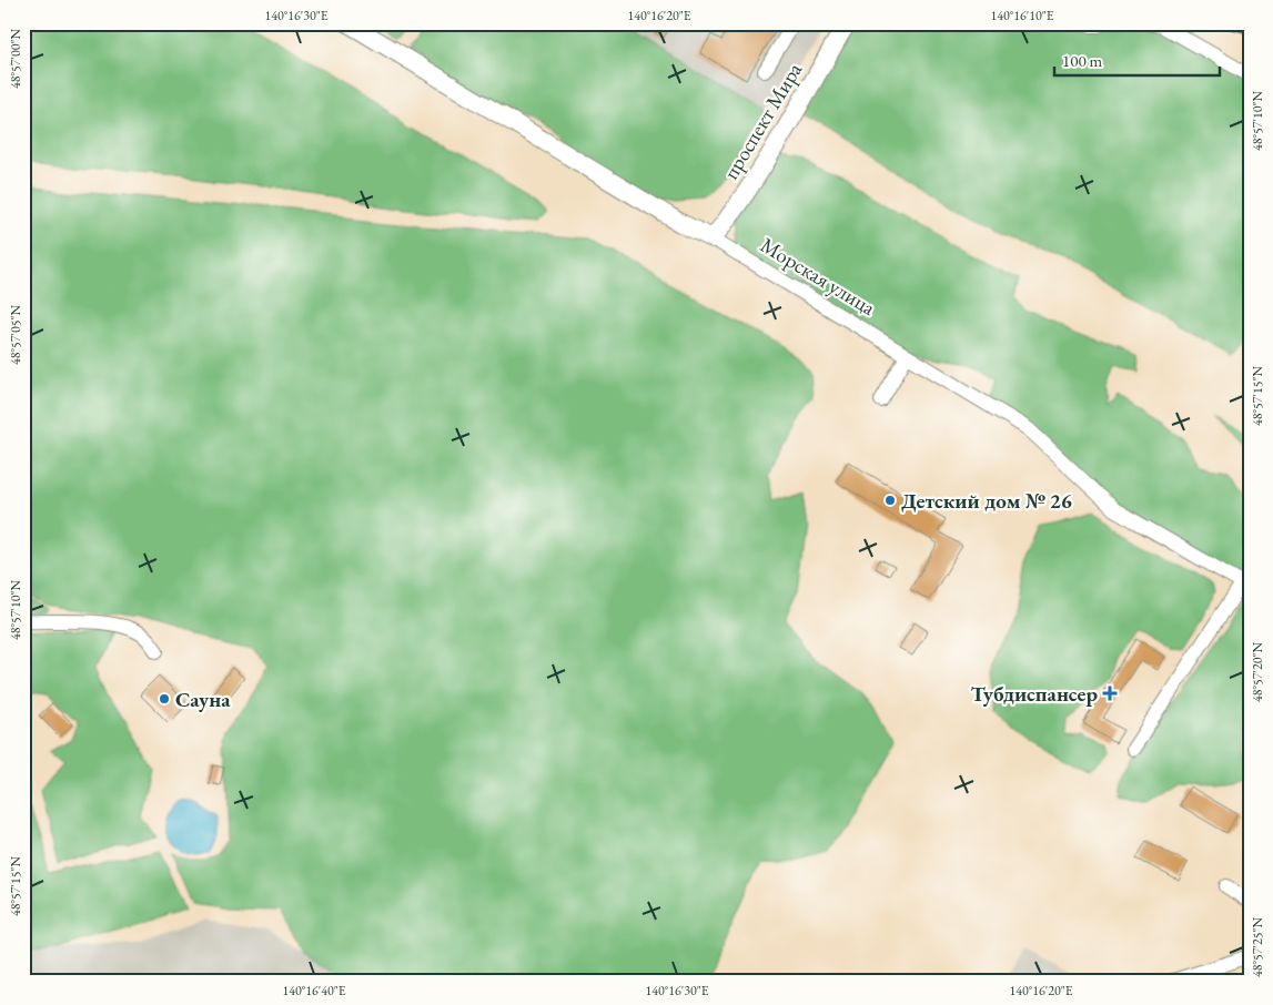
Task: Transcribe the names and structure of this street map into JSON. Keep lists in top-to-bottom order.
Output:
{
  "streets": {
    "main road": ["проспект Мира", "Морская улица"]
  },
  "crossings": [
    ["проспект Мира", "Морская улица"]
  ],
  "places": {
    "other": ["Детский дом № 26", "Сауна"],
    "health": ["Тубдиспансер"]
  },
  "scale_bar": "100 m",
  "coordinates": [
    "140°16'30\"E",
    "140°16'20\"E",
    "140°16'10\"E",
    "48°57'00\"N",
    "48°57'10\"N",
    "48°57'05\"N",
    "48°57'15\"N",
    "48°57'20\"N",
    "48°57'25\"N",
    "140°16'40\"E"
  ]
}
